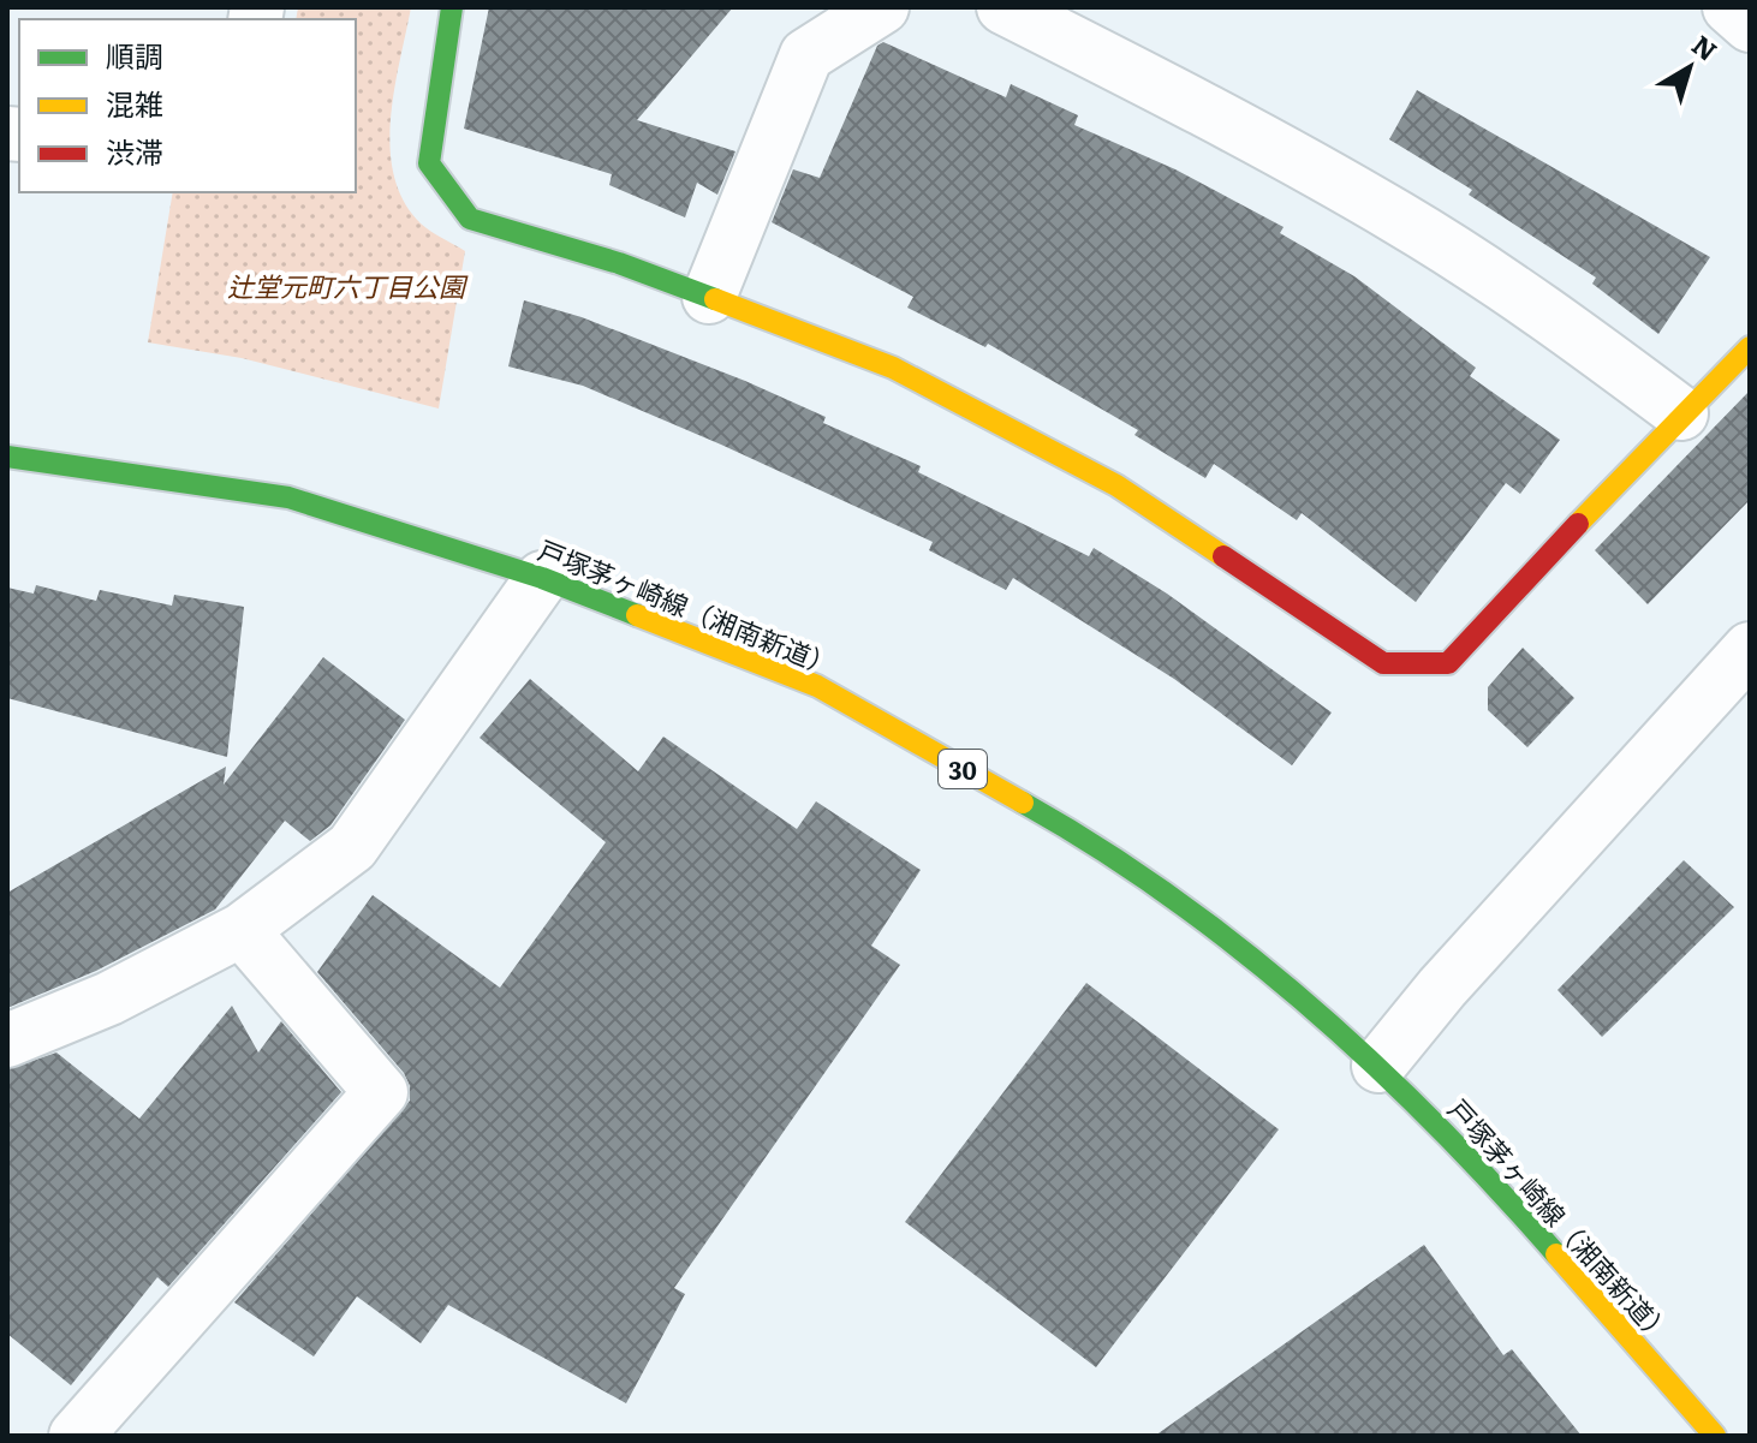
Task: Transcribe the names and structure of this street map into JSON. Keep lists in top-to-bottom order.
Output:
{
  "streets": {
    "main road": ["戸塚茅ヶ崎線（湘南新道）", "30"]
  },
  "parks": ["辻堂元町六丁目公園"],
  "legend": ["順調", "混雑", "渋滞"],
  "north": "top right"
}
